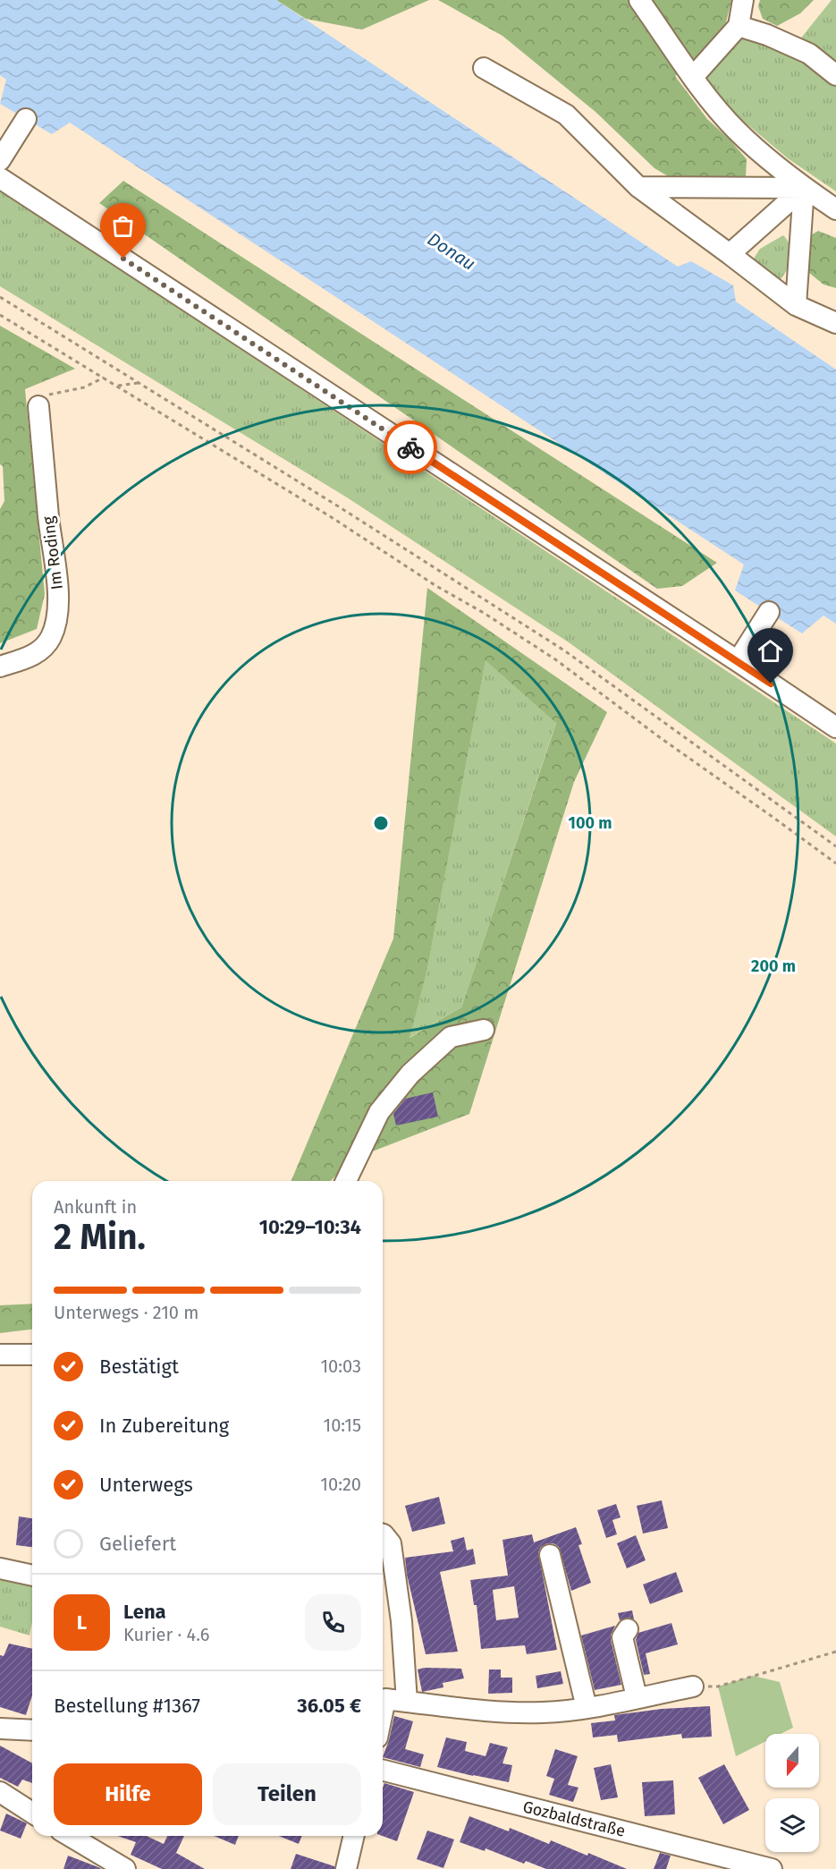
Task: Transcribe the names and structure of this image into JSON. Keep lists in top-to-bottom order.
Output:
{
  "streets": {
    "street": ["Im Roding", "Gozbaldstraße"]
  },
  "water": ["Donau"],
  "north": "bottom",
  "page": {
    "heading": ["2 Min.", "Ankunft in", "10:29–10:34"],
    "panel": [
      "Lena",
      "Kurier · 4.6",
      "Bestellung #1367",
      "36.05 €"
    ],
    "bar": "Unterwegs · 210 m",
    "list": [
      ["Bestätigt", "10:03"],
      ["In Zubereitung", "10:15"],
      ["Unterwegs", "10:20"],
      "Geliefert"
    ],
    "round": "L",
    "buttons": ["Hilfe", "Teilen"]
  },
  "rings": ["100 m", "200 m"]
}
